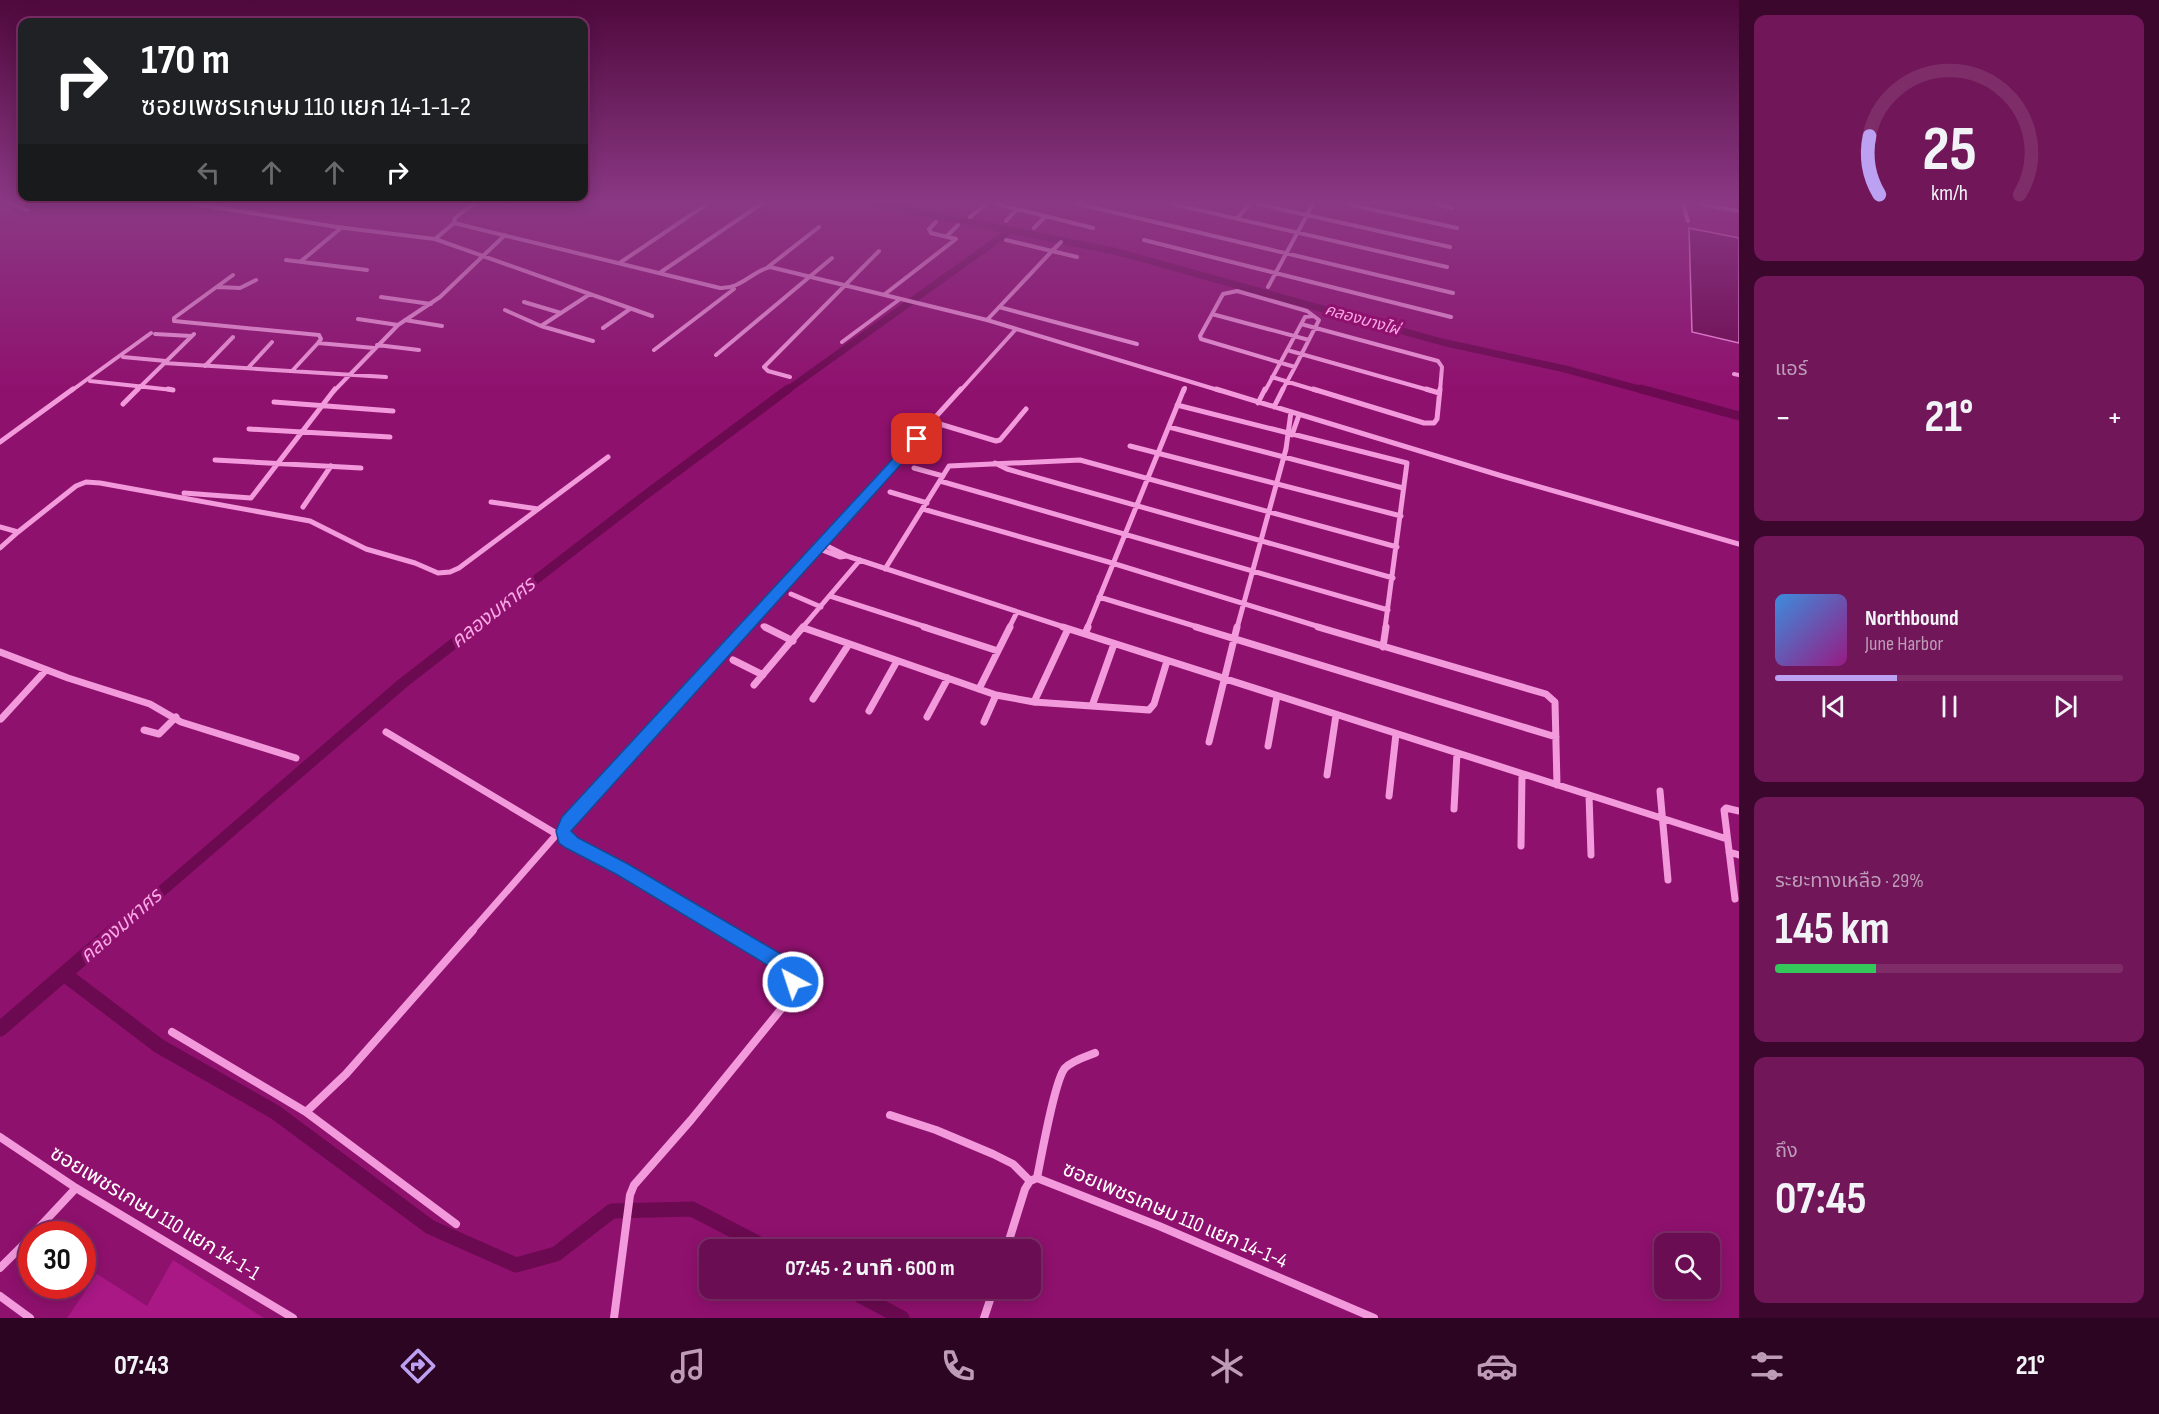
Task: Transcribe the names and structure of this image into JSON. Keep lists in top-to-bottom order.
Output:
{
  "streets": {
    "street": ["ซอยเพชรเกษม 110 แยก 14-1-1", "ซอยเพชรเกษม 110 แยก 14-1-4"]
  },
  "water": ["คลองบางไผ่", "คลองมหาศร"],
  "page": {
    "turn": ["170 m", "ซอยเพชรเกษม 110 แยก 14-1-1-2"],
    "tile": [
      "แอร์",
      ["ระยะทางเหลือ · 29%", "145 km"],
      ["ถึง", "07:45"]
    ],
    "heat": ["−", "21°", "+"],
    "song": ["Northbound", "June Harbor"],
    "limit": "30",
    "trip": "07:45 · 2 นาที · 600 m",
    "tabs": ["07:43", "21°"],
    "gauge": ["25", "km/h"]
  }
}
